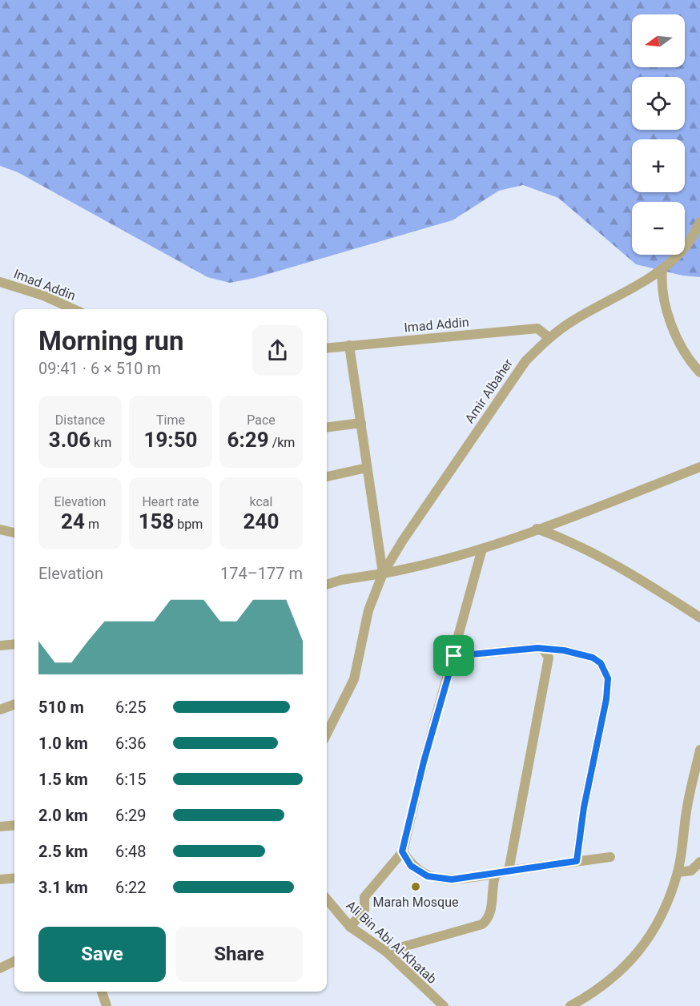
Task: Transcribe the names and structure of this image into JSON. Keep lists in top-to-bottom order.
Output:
{
  "streets": {
    "street": ["Imad Addin", "Amir Albaher", "Ali Bin Abi Al-Khatab"]
  },
  "crossings": [
    ["Imad Addin", "Amir Albaher"]
  ],
  "places": ["Marah Mosque"],
  "north": "left",
  "page": {
    "map_buttons": ["+", "−"],
    "heading": ["Morning run", "09:41 · 6 × 510 m"],
    "stats": [
      ["Distance", "3.06 km"],
      ["Time", "19:50"],
      ["Pace", "6:29 /km"],
      ["Elevation", "24 m"],
      ["Heart rate", "158 bpm"],
      ["kcal", "240"]
    ],
    "chart": ["Elevation", "174–177 m"],
    "list": [
      {
        "name": "510 m",
        "note": "6:25"
      },
      {
        "name": "1.0 km",
        "note": "6:36"
      },
      {
        "name": "1.5 km",
        "note": "6:15"
      },
      {
        "name": "2.0 km",
        "note": "6:29"
      },
      {
        "name": "2.5 km",
        "note": "6:48"
      },
      {
        "name": "3.1 km",
        "note": "6:22"
      }
    ],
    "buttons": ["Save", "Share"]
  }
}
